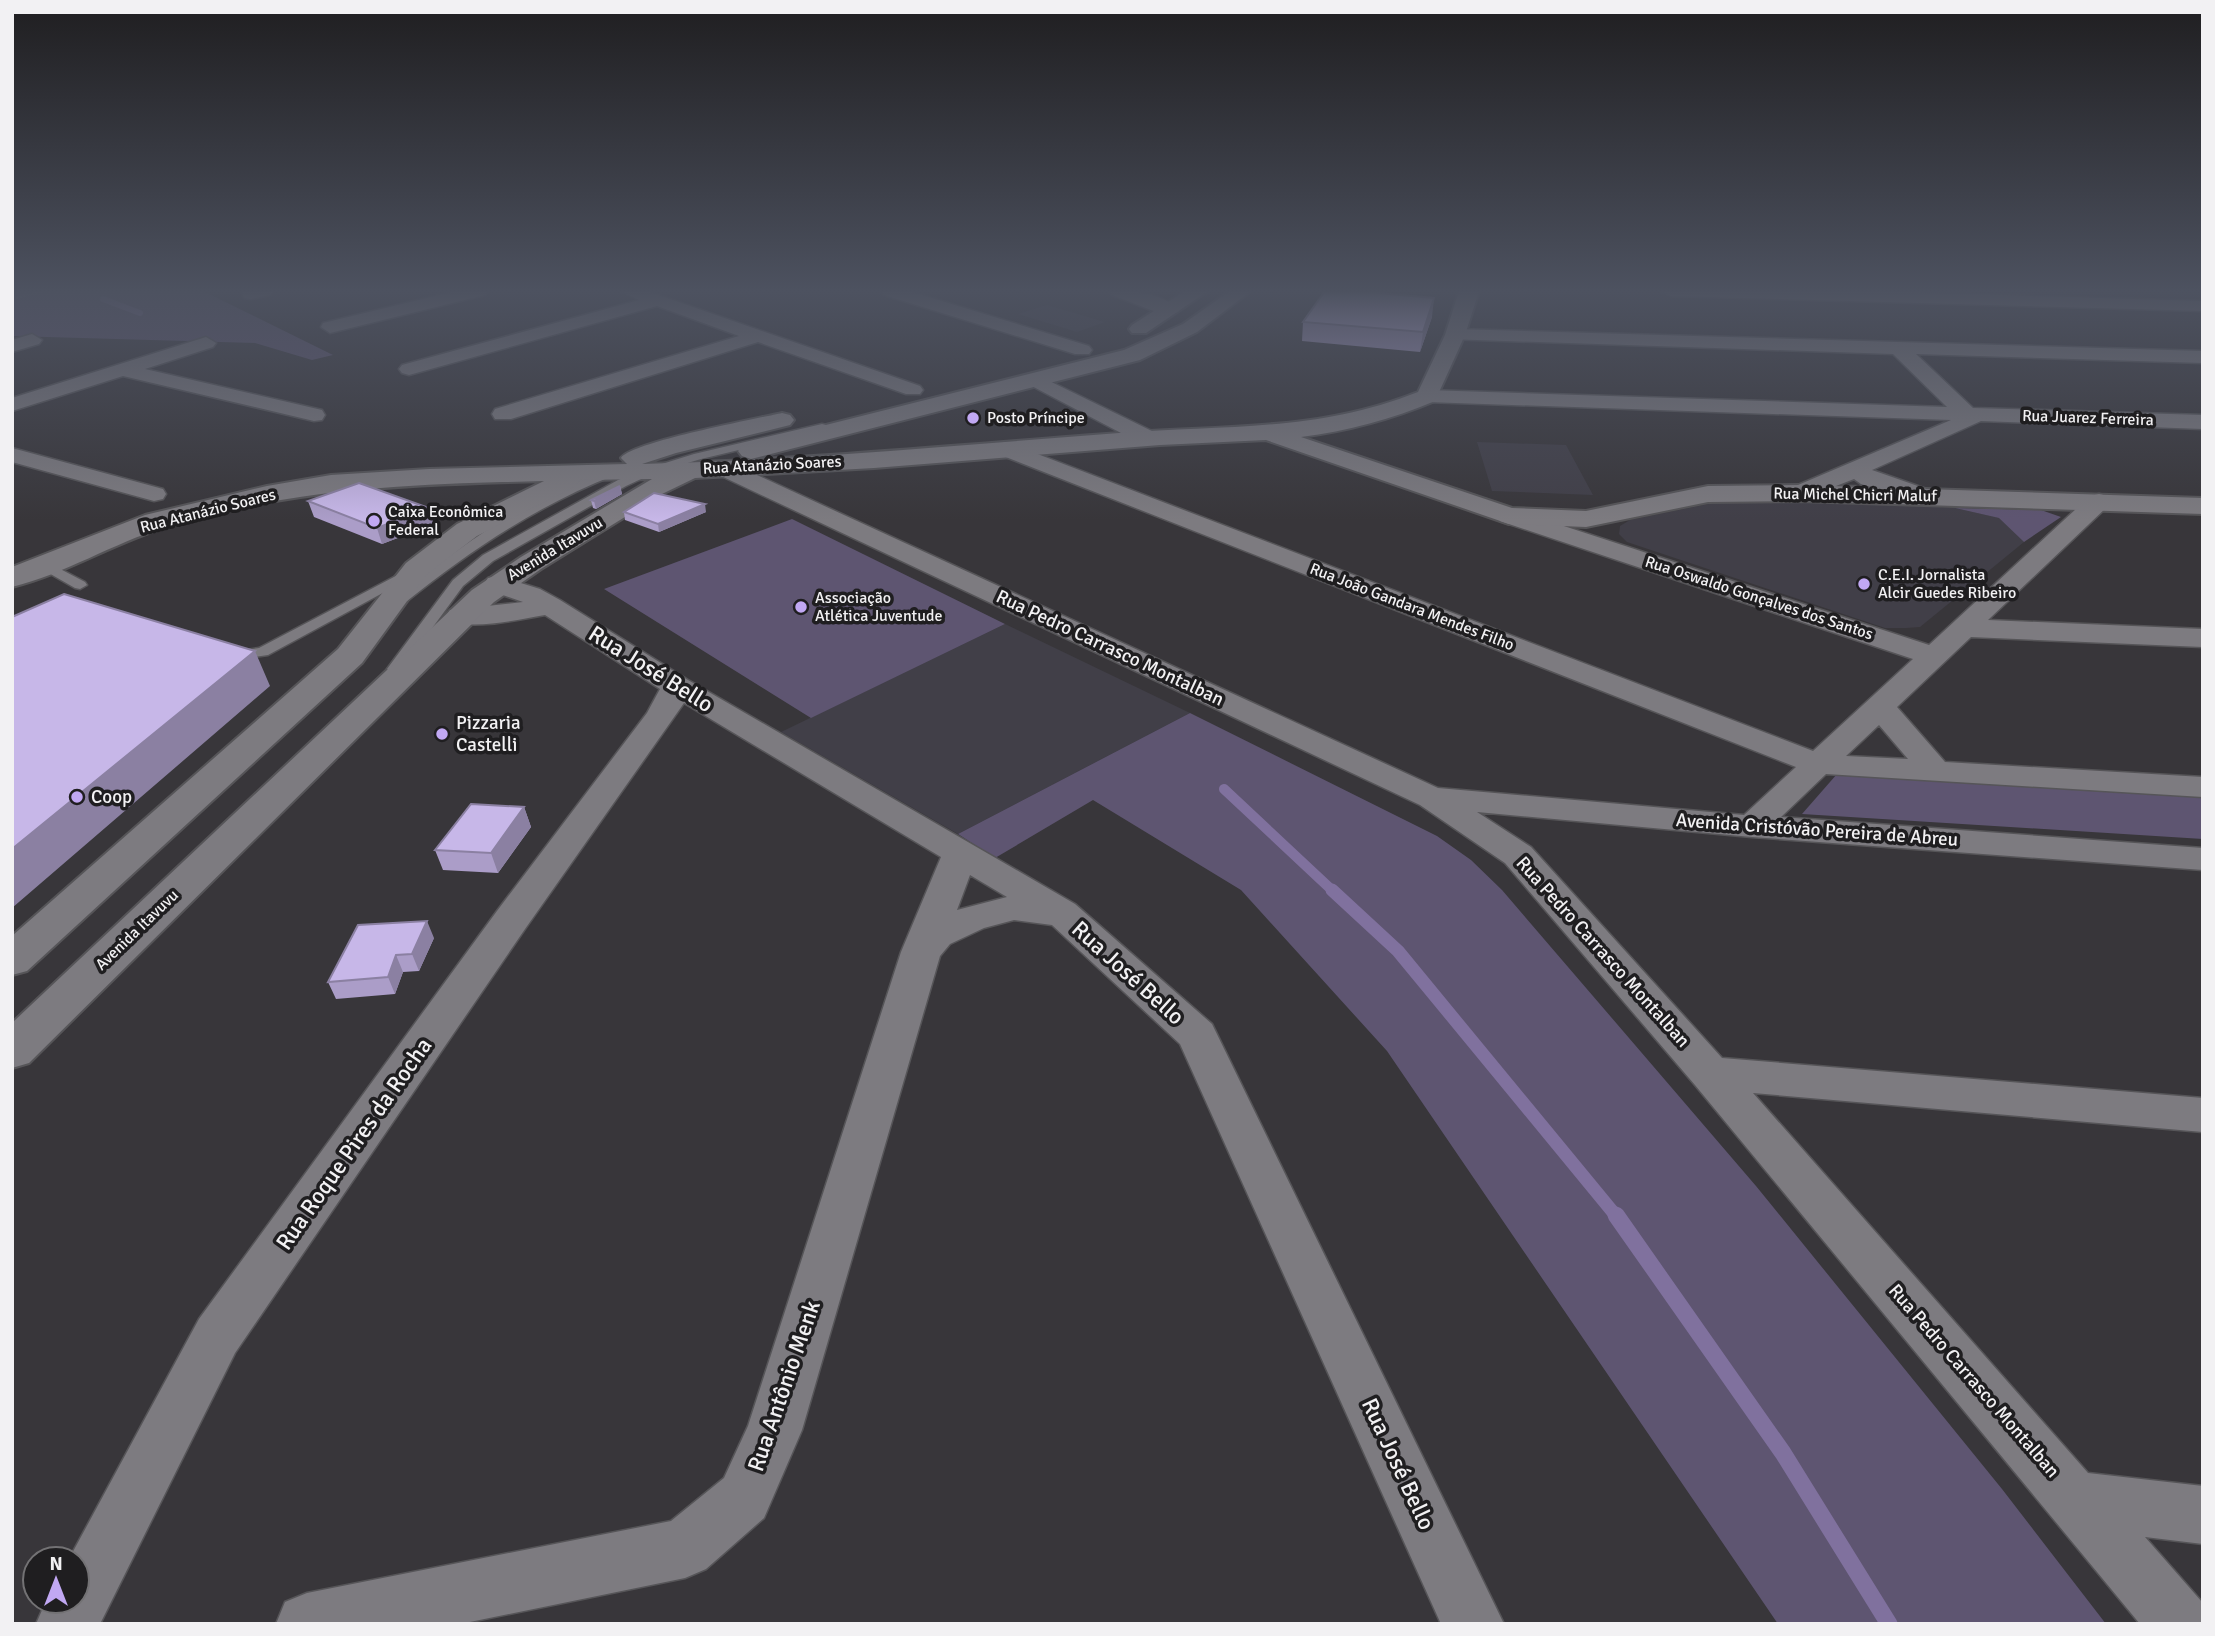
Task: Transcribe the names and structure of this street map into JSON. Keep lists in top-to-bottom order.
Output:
{
  "streets": {
    "main road": [
      "Rua Atanázio Soares",
      "Rua Michel Chicri Maluf",
      "Avenida Itavuvu",
      "Rua Oswaldo Gonçalves dos Santos"
    ],
    "street": [
      "Rua Juarez Ferreira",
      "Rua João Gandara Mendes Filho",
      "Rua Pedro Carrasco Montalban",
      "Rua José Bello",
      "Avenida Cristóvão Pereira de Abreu",
      "Rua Roque Pires da Rocha",
      "Rua Antônio Menk"
    ]
  },
  "crossings": [
    ["Rua Juarez Ferreira", "Rua Atanázio Soares"],
    ["Rua Atanázio Soares", "Avenida Itavuvu"],
    ["Rua Atanázio Soares", "Rua Oswaldo Gonçalves dos Santos"],
    ["Rua Atanázio Soares", "Rua João Gandara Mendes Filho"],
    ["Rua Atanázio Soares", "Rua Pedro Carrasco Montalban"],
    ["Rua Michel Chicri Maluf", "Rua Oswaldo Gonçalves dos Santos"],
    ["Avenida Itavuvu", "Rua José Bello"],
    ["Rua Pedro Carrasco Montalban", "Avenida Cristóvão Pereira de Abreu"],
    ["Rua José Bello", "Rua Roque Pires da Rocha"],
    ["Rua José Bello", "Rua Antônio Menk"]
  ],
  "places": [
    "Posto Príncipe",
    "Caixa Econômica Federal",
    "C.E.I. Jornalista Alcir Guedes Ribeiro",
    "Associação Atlética Juventude",
    "Pizzaria Castelli",
    "Coop"
  ],
  "north": "top"
}
